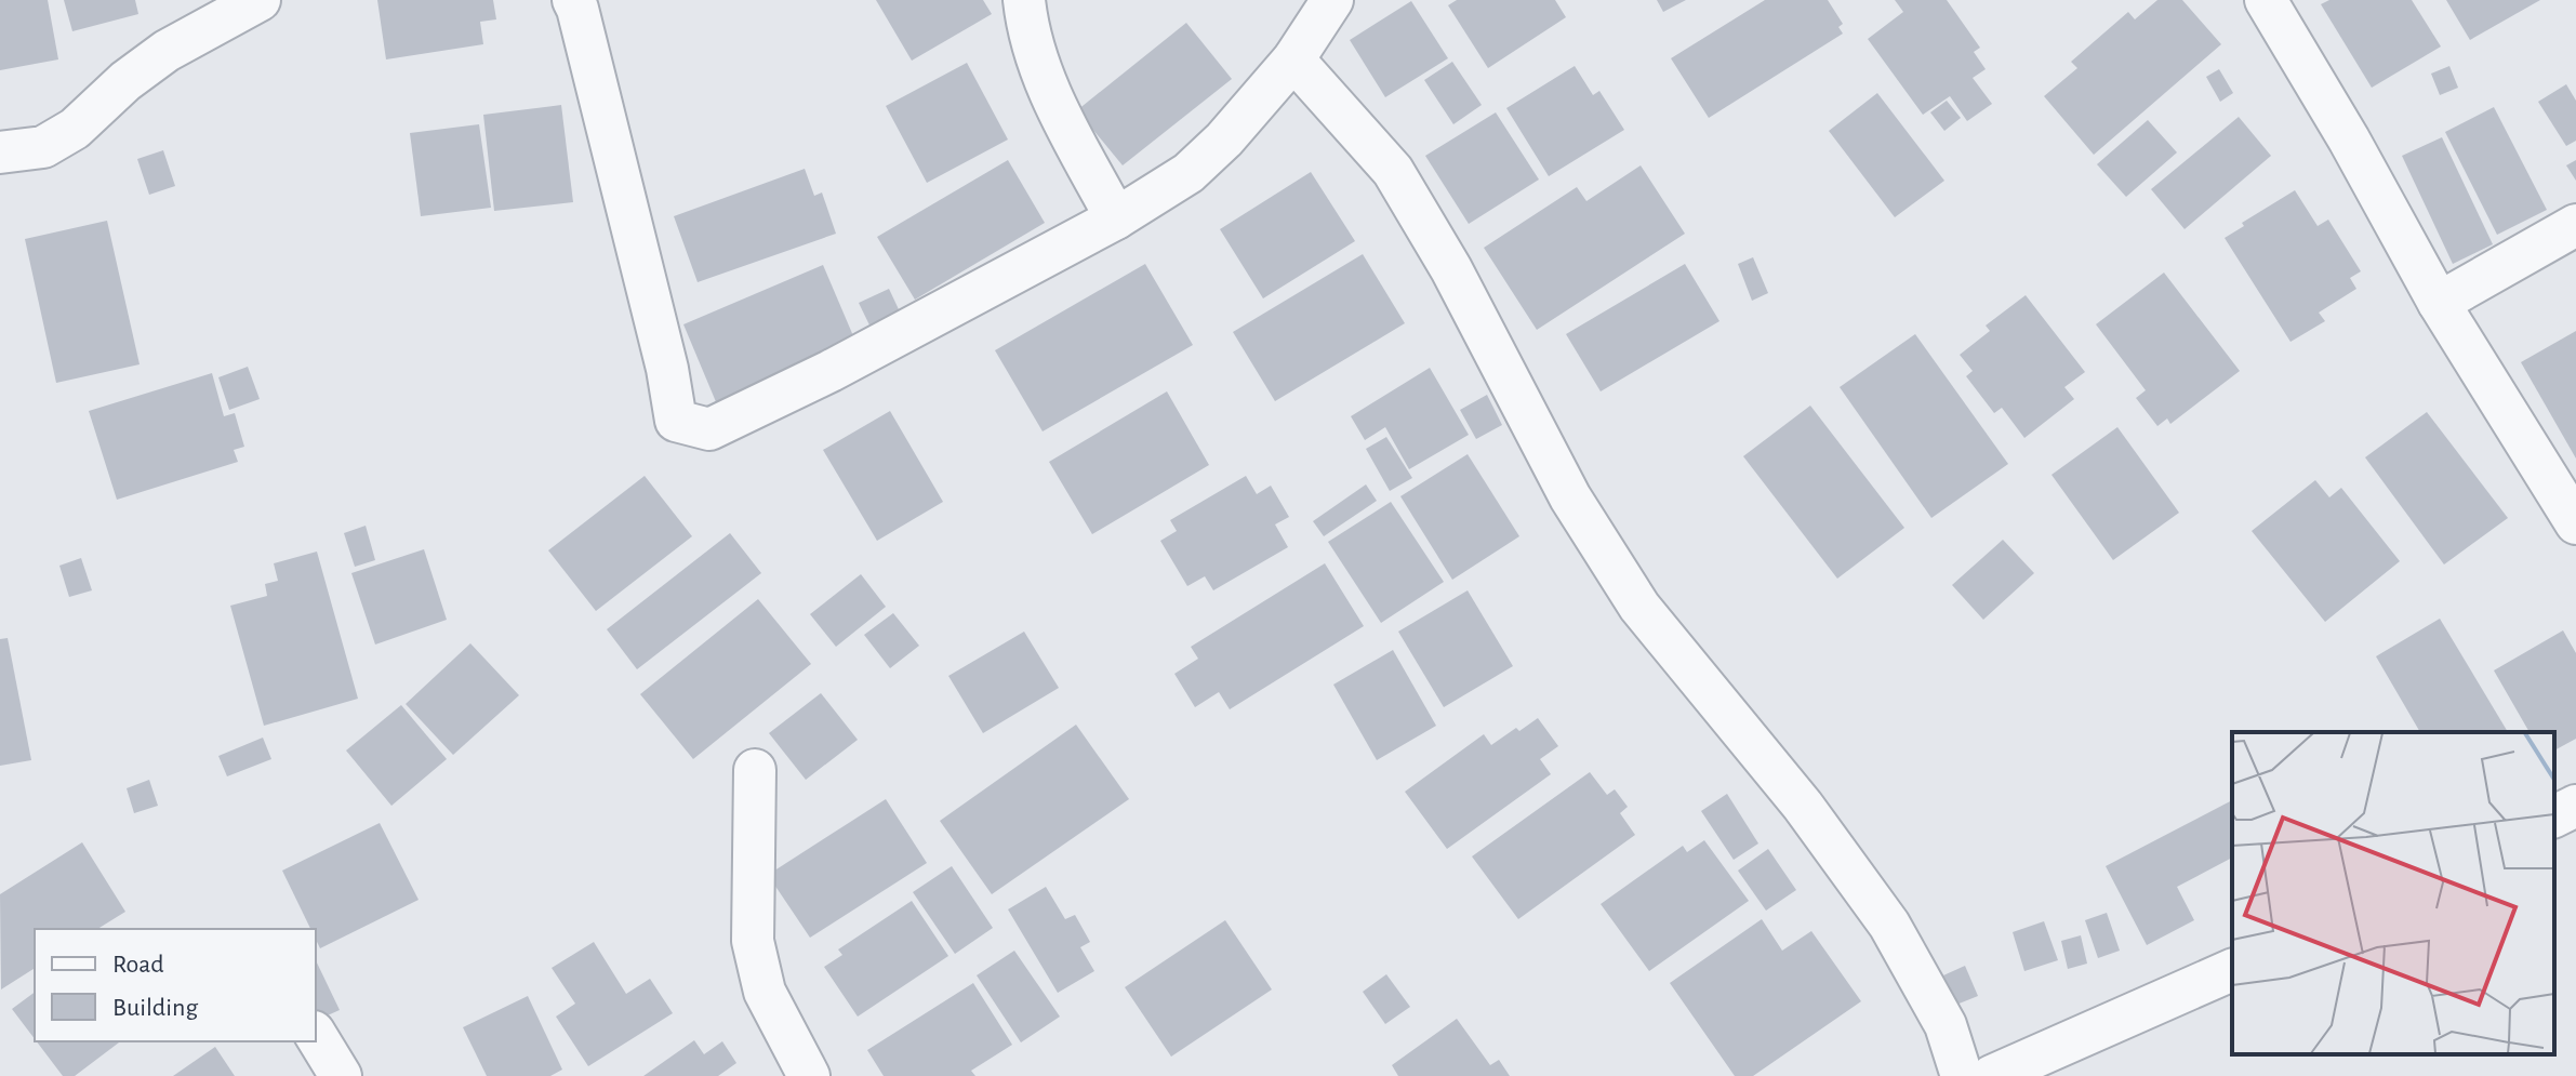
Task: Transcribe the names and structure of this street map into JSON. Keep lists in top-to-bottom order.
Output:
{
  "legend": ["Road", "Building"]
}
